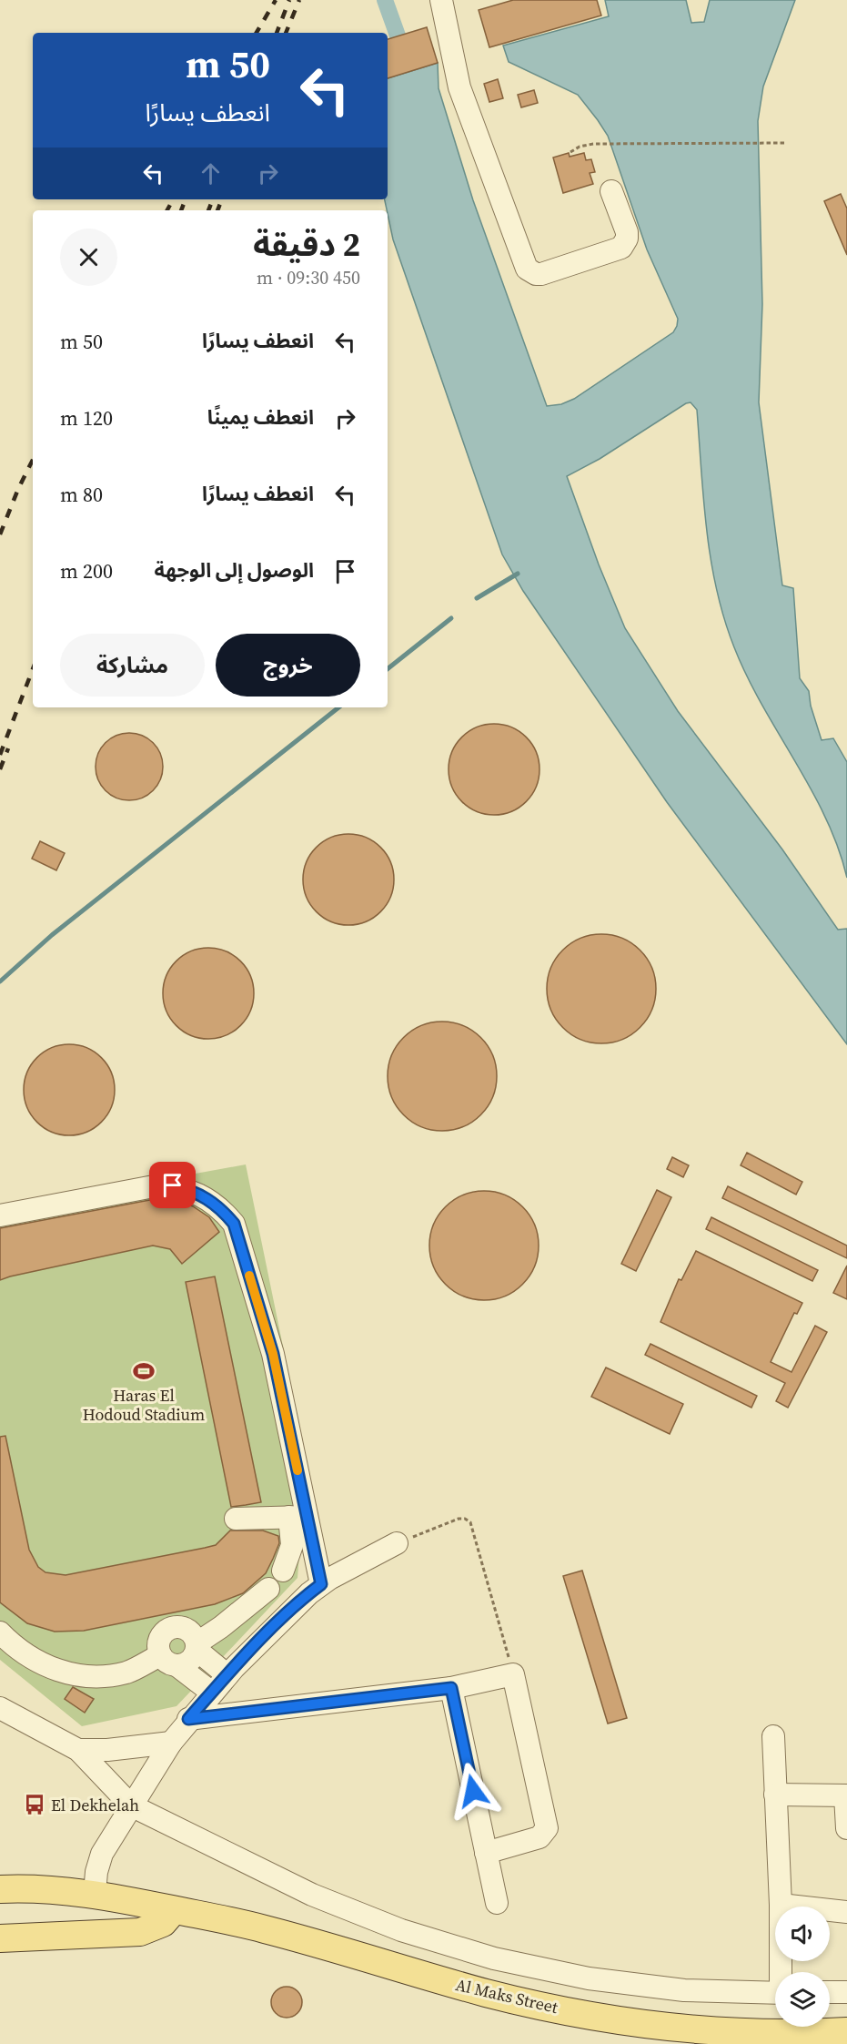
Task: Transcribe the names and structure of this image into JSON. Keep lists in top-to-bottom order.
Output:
{
  "streets": {
    "main road": ["Al Maks Street"]
  },
  "places": {
    "sports": ["Haras El Hodoud Stadium"],
    "bus stop": ["El Dekhelah"]
  },
  "page": {
    "turn": ["50 m", "انعطف يسارًا"],
    "heading": ["2 دقيقة", "450 m · 09:30"],
    "list": [
      {
        "name": "انعطف يسارًا",
        "value": "50 m"
      },
      {
        "name": "انعطف يمينًا",
        "value": "120 m"
      },
      {
        "name": "انعطف يسارًا",
        "value": "80 m"
      },
      {
        "name": "الوصول إلى الوجهة",
        "value": "200 m"
      }
    ],
    "buttons": ["خروج", "مشاركة"]
  }
}
